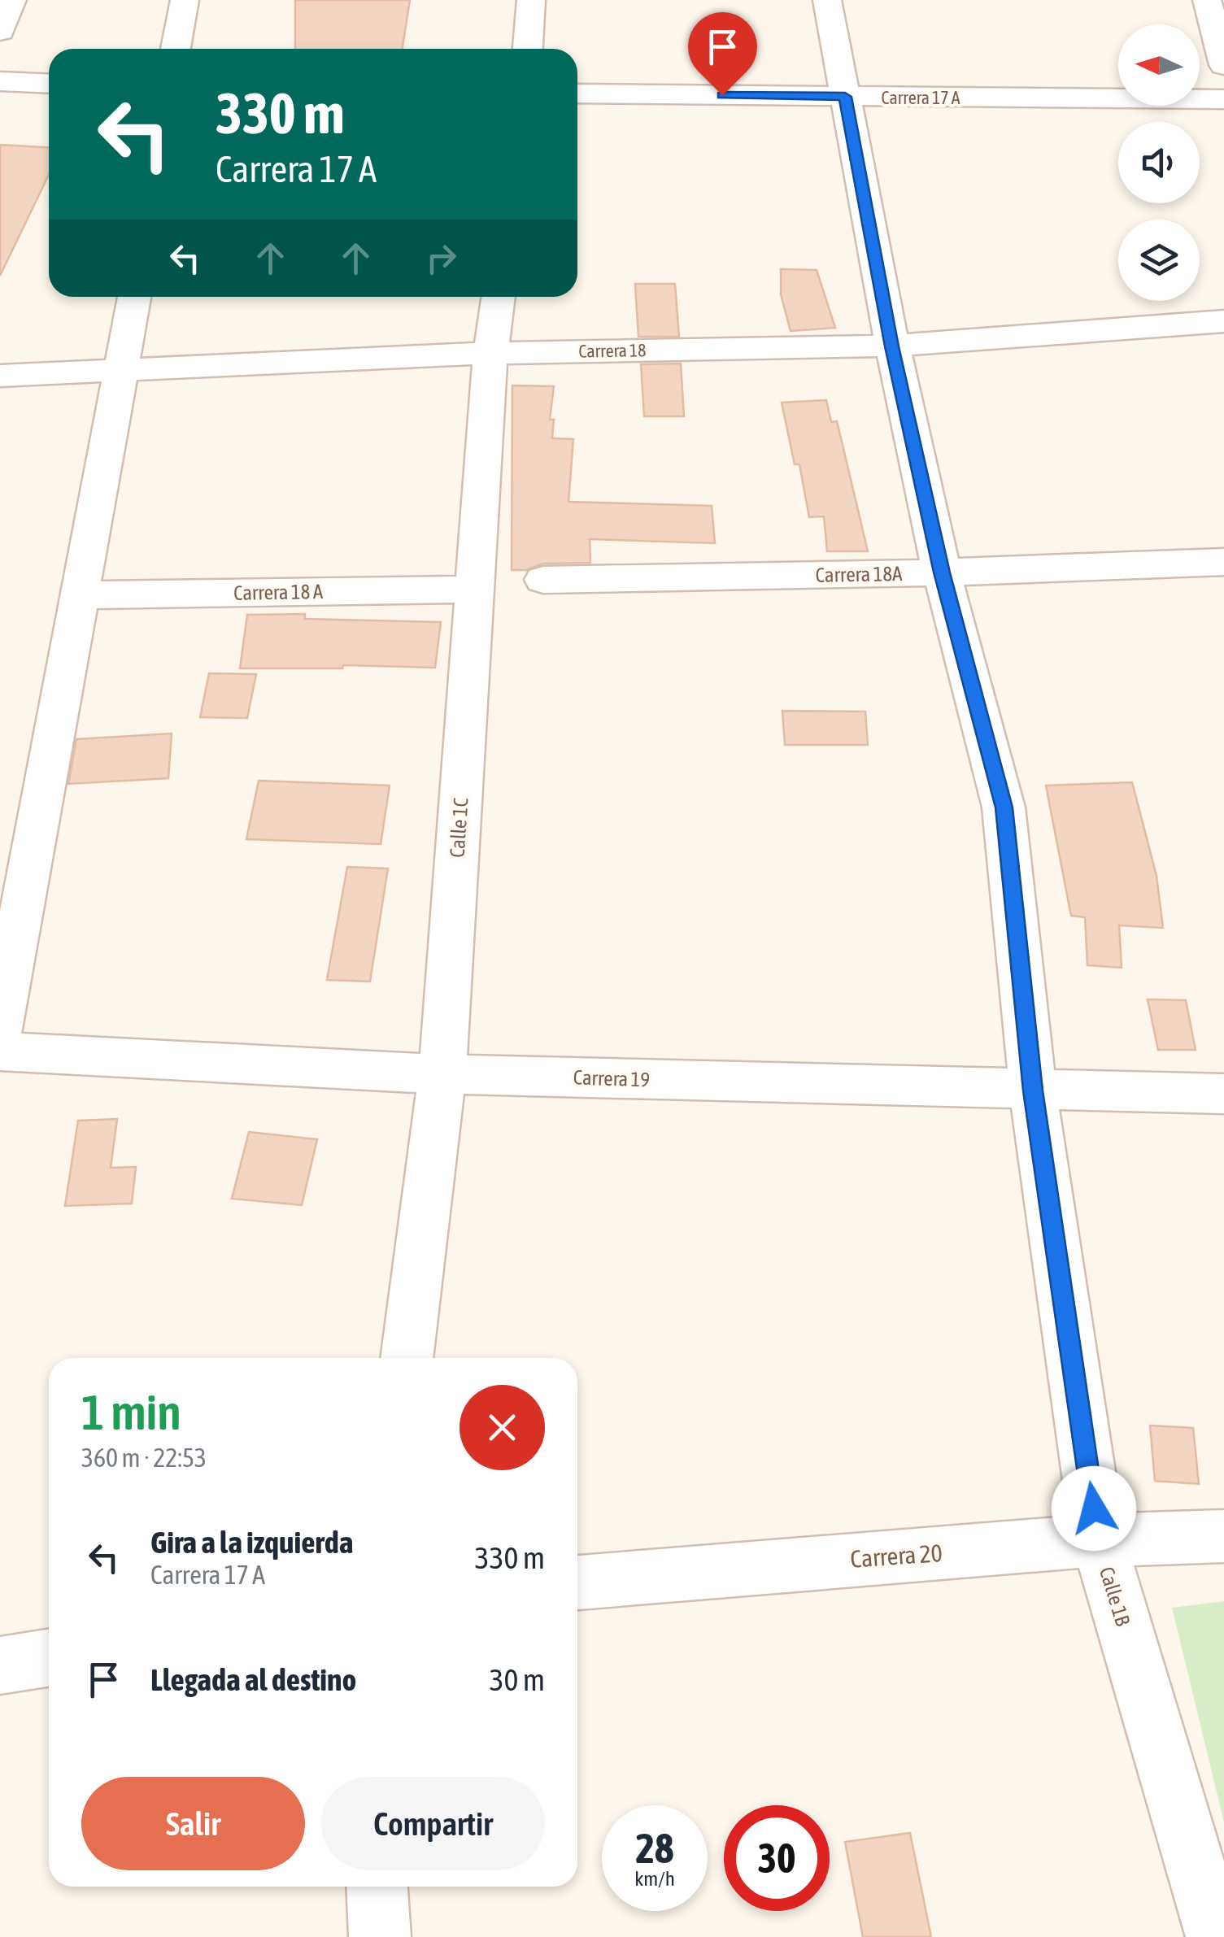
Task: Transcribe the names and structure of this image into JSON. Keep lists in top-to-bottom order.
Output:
{
  "streets": {
    "street": [
      "Carrera 17 A",
      "Carrera 18",
      "Carrera 18A",
      "Carrera 18 A",
      "Calle 1C",
      "Carrera 19",
      "Carrera 20",
      "Calle 1B"
    ]
  },
  "crossings": [
    ["Carrera 17 A", "Calle 1B"],
    ["Carrera 18", "Calle 1C"],
    ["Carrera 18", "Calle 1B"],
    ["Carrera 18A", "Calle 1B"],
    ["Carrera 18 A", "Calle 1C"],
    ["Calle 1C", "Carrera 19"],
    ["Carrera 19", "Calle 1B"],
    ["Carrera 20", "Calle 1B"]
  ],
  "north": "left",
  "page": {
    "turn": ["330 m", "Carrera 17 A"],
    "heading": ["1 min", "360 m · 22:53"],
    "list": [
      {
        "name": "Gira a la izquierda",
        "note": "Carrera 17 A",
        "value": "330 m"
      },
      {
        "name": "Llegada al destino",
        "value": "30 m"
      }
    ],
    "buttons": ["Salir", "Compartir"],
    "speed": "28 km/h",
    "limit": "30"
  }
}
